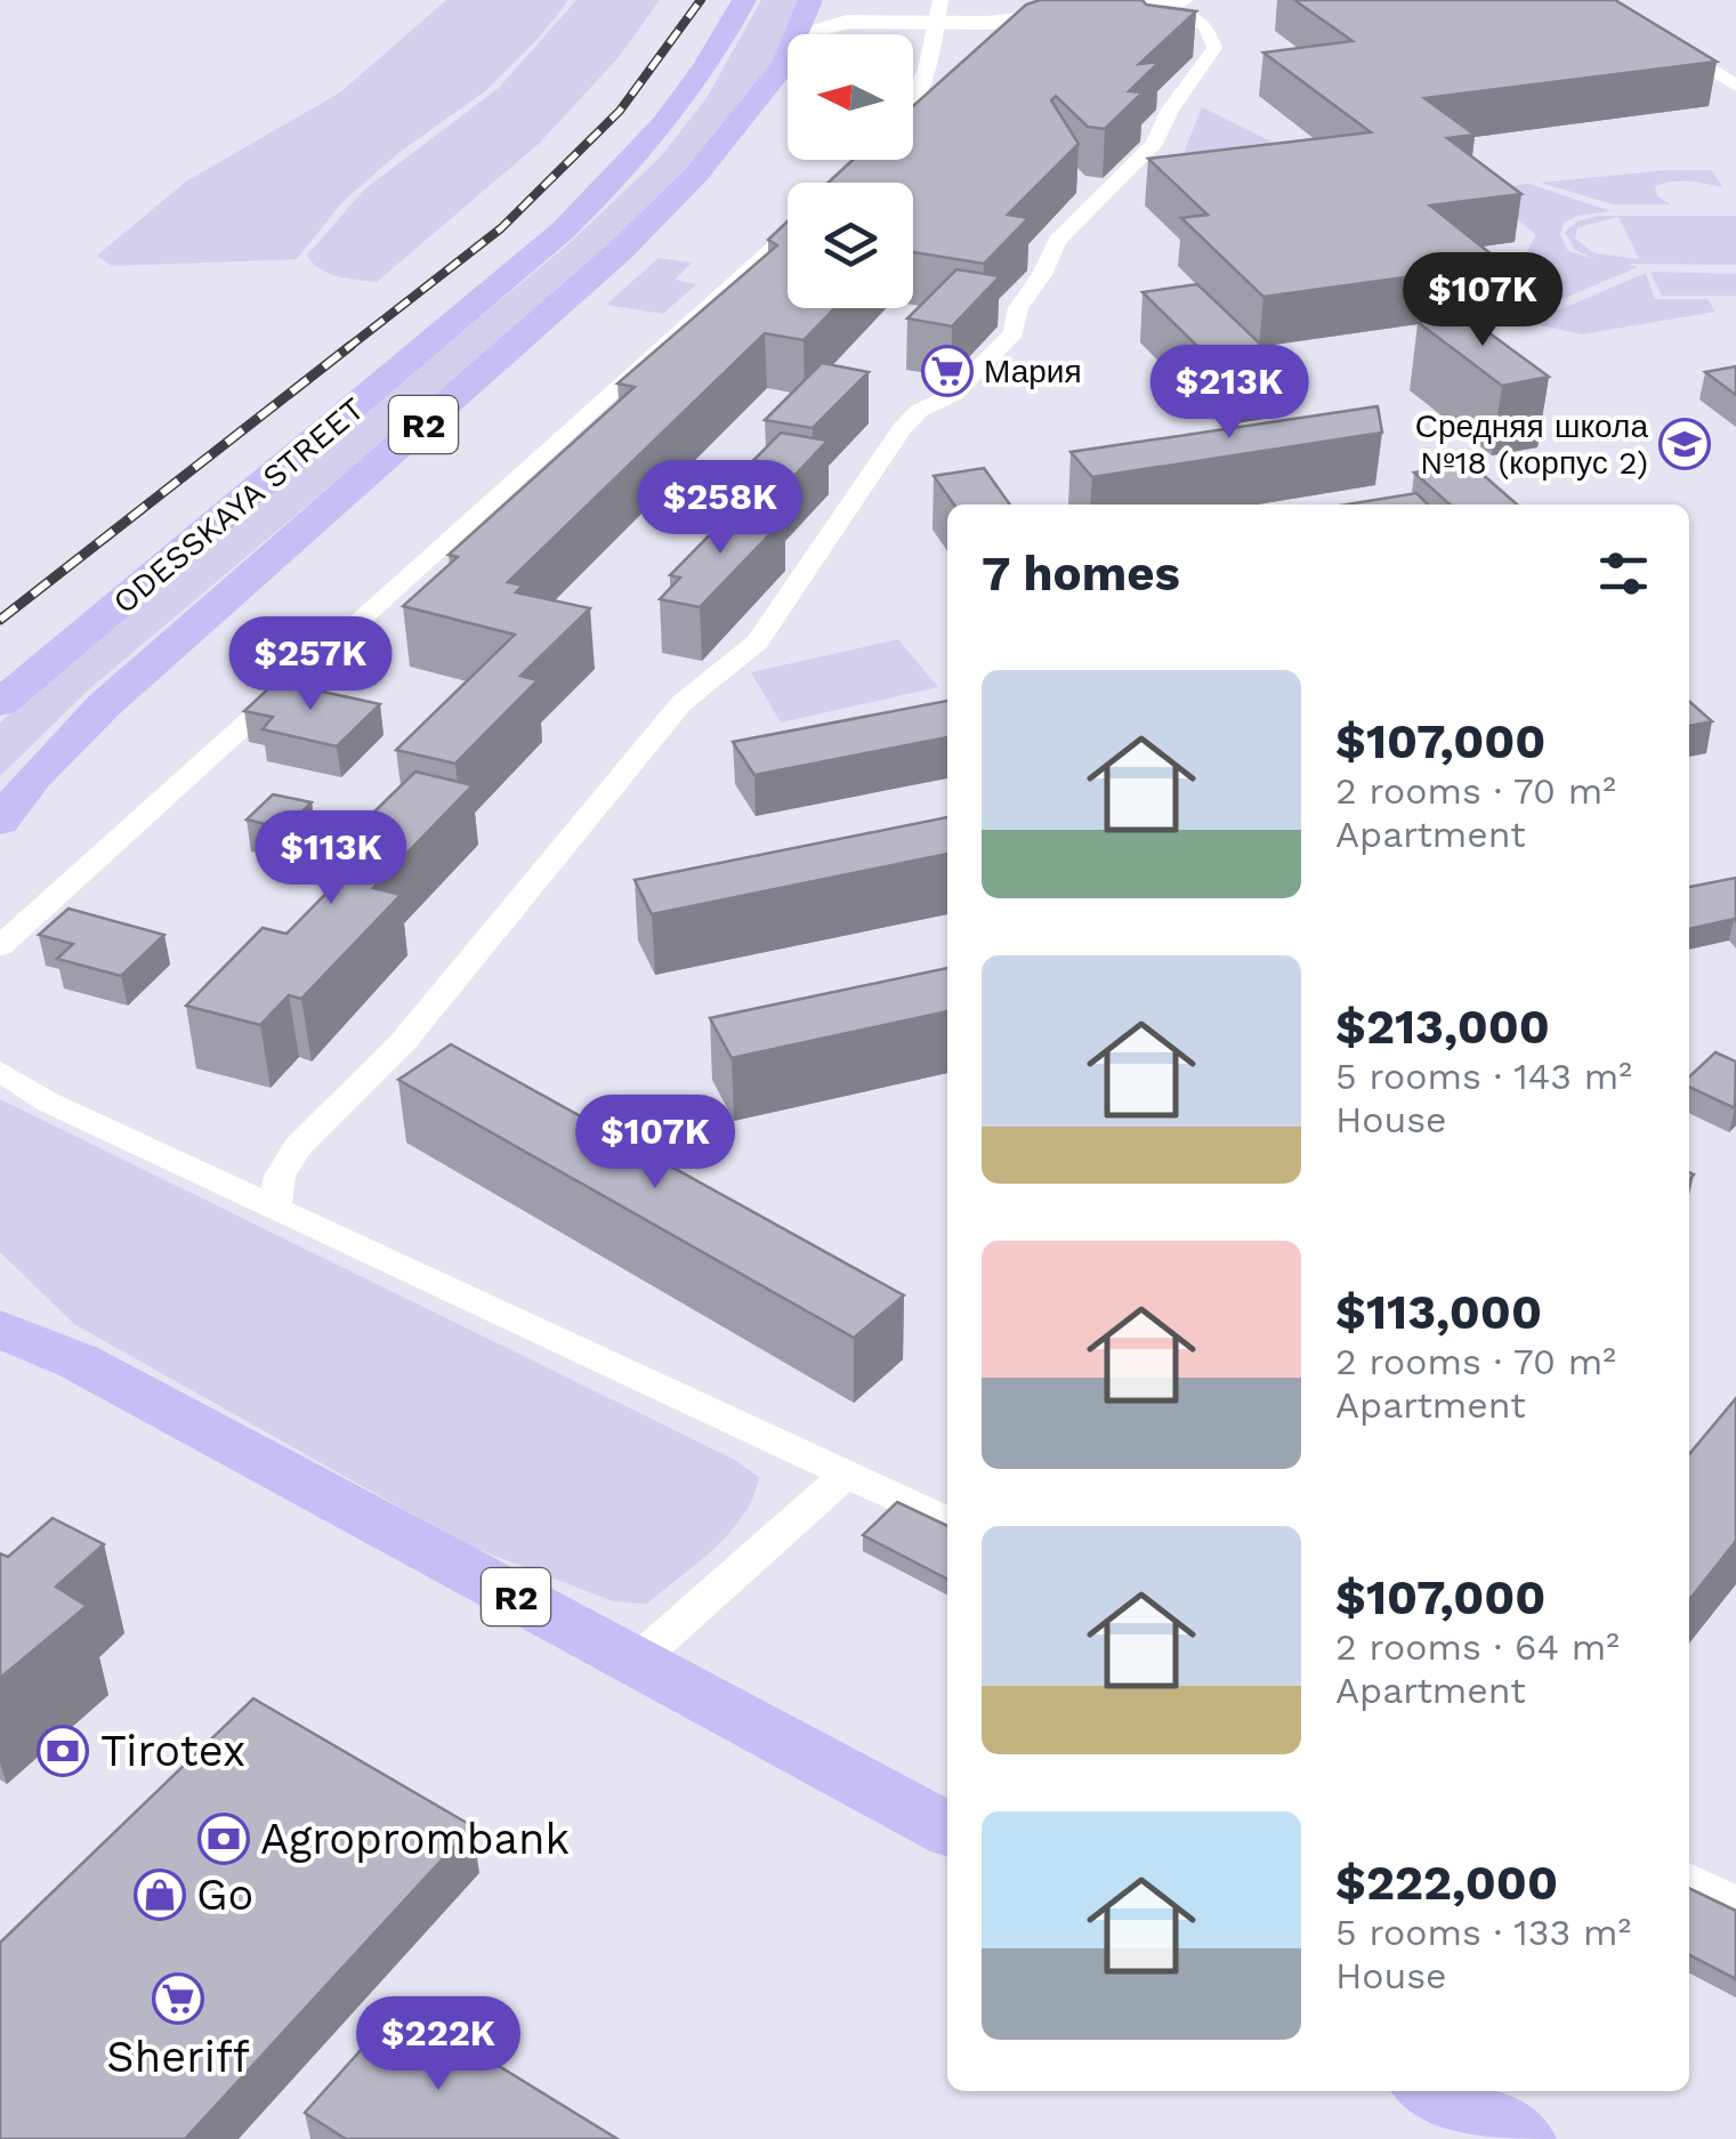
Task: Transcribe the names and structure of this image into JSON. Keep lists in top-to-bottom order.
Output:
{
  "streets": {
    "main road": ["R2", "ODESSKAYA STREET"]
  },
  "places": {
    "supermarket": ["Мария", "Sheriff"],
    "school or university": ["Средняя школа №18 (корпус 2)"],
    "bank": ["Tirotex", "Agroprombank"],
    "shop": ["Go"]
  },
  "north": "left",
  "page": {
    "price": [
      "$107K",
      "$213K",
      "$258K",
      "$257K",
      "$113K",
      "$107K",
      "$222K"
    ],
    "heading": "7 homes",
    "list": [
      {
        "name": "$107,000",
        "note": "2 rooms · 70 m² · Apartment"
      },
      {
        "name": "$213,000",
        "note": "5 rooms · 143 m² · House"
      },
      {
        "name": "$113,000",
        "note": "2 rooms · 70 m² · Apartment"
      },
      {
        "name": "$107,000",
        "note": "2 rooms · 64 m² · Apartment"
      },
      {
        "name": "$222,000",
        "note": "5 rooms · 133 m² · House"
      }
    ]
  }
}
